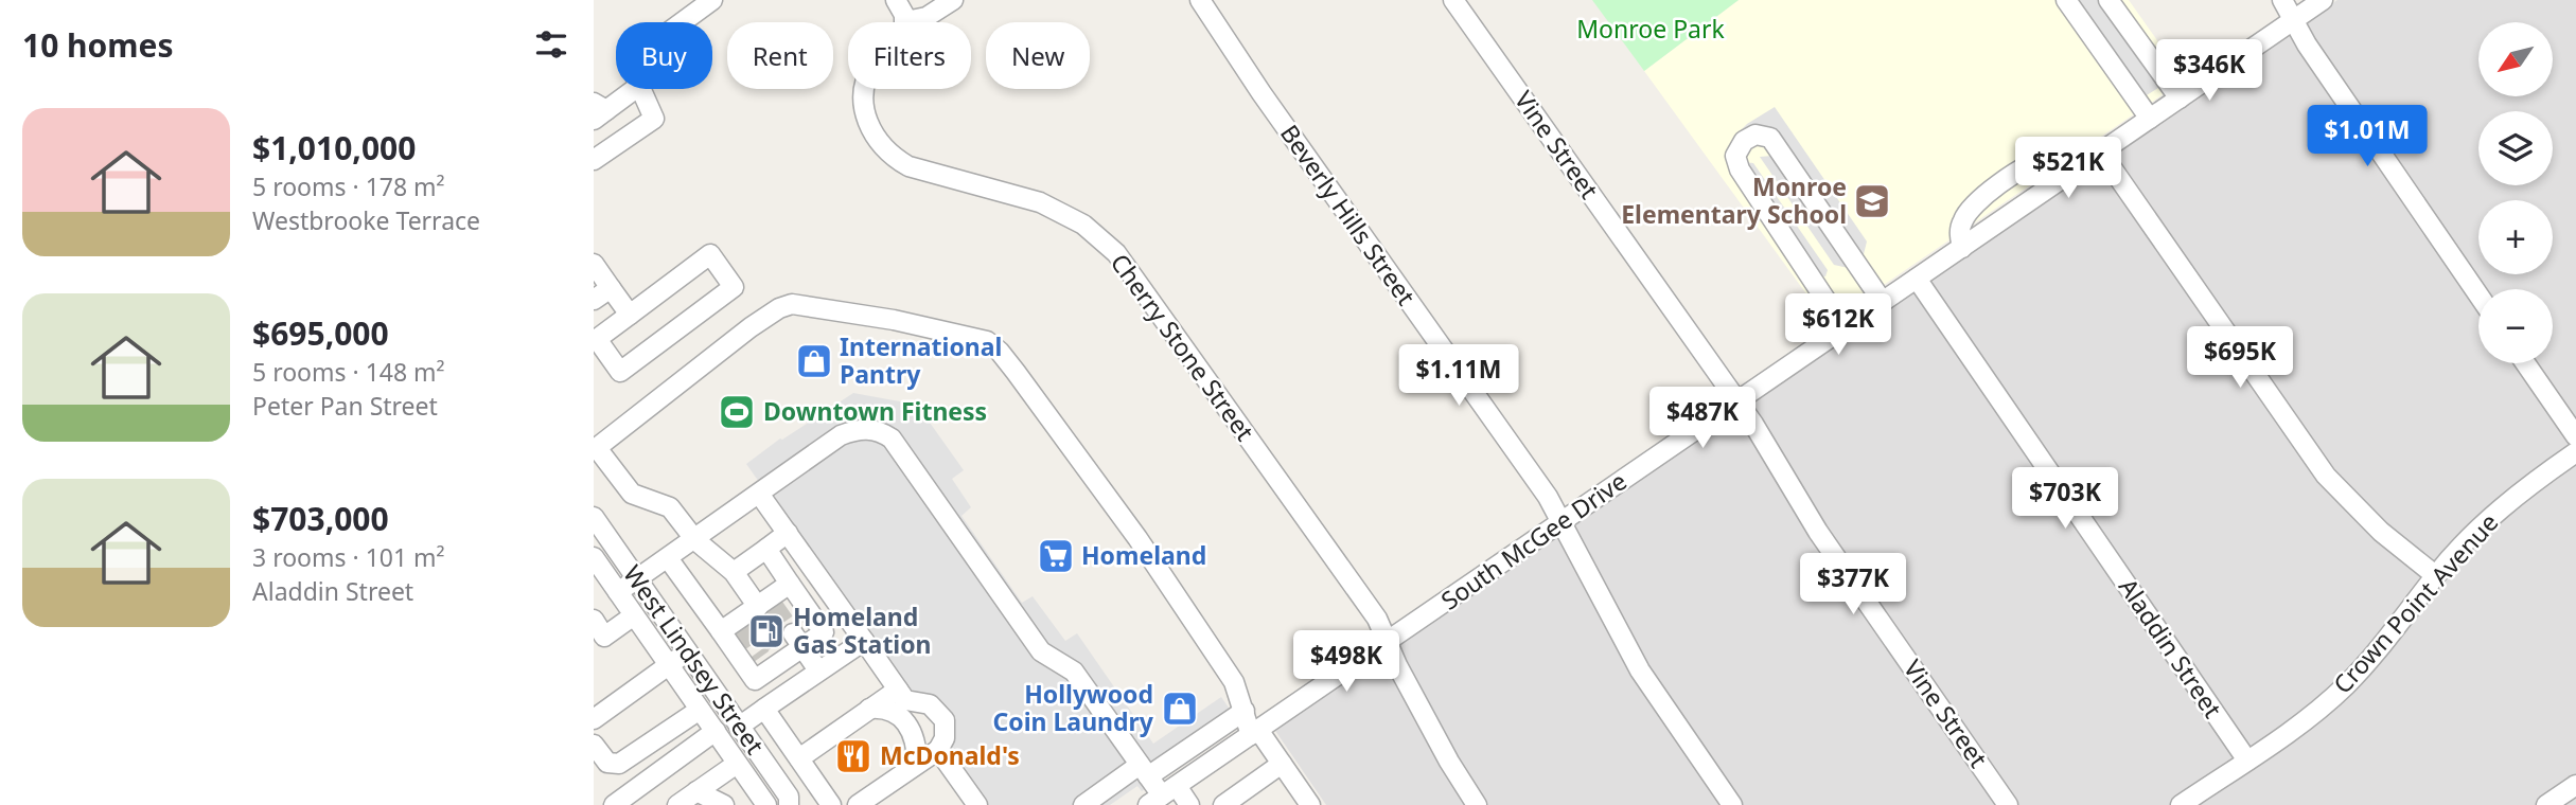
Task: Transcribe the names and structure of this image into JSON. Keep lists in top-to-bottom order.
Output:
{
  "streets": {
    "street": [
      "Vine Street",
      "Beverly Hills Street",
      "Cherry Stone Street",
      "South McGee Drive",
      "Crown Point Avenue",
      "Aladdin Street",
      "West Lindsey Street"
    ]
  },
  "crossings": [
    ["Vine Street", "South McGee Drive"],
    ["Beverly Hills Street", "South McGee Drive"],
    ["Cherry Stone Street", "South McGee Drive"],
    ["South McGee Drive", "Aladdin Street"],
    ["Crown Point Avenue", "Aladdin Street"]
  ],
  "parks": ["Monroe Park"],
  "places": {
    "school or university": ["Monroe Elementary School"],
    "shop": ["International Pantry", "Hollywood Coin Laundry"],
    "sports": ["Downtown Fitness"],
    "supermarket": ["Homeland"],
    "fuel station": ["Homeland Gas Station"],
    "restaurant": ["McDonald's"]
  },
  "north": "bottom left",
  "page": {
    "heading": "10 homes",
    "map_buttons": ["+", "−"],
    "chip": [
      "Buy",
      "Rent",
      "Filters",
      "New"
    ],
    "price": [
      "$346K",
      "$1.01M",
      "$521K",
      "$612K",
      "$695K",
      "$1.11M",
      "$487K",
      "$703K",
      "$377K",
      "$498K"
    ],
    "list": [
      {
        "name": "$1,010,000",
        "note": "5 rooms · 178 m² · Westbrooke Terrace"
      },
      {
        "name": "$695,000",
        "note": "5 rooms · 148 m² · Peter Pan Street"
      },
      {
        "name": "$703,000",
        "note": "3 rooms · 101 m² · Aladdin Street"
      }
    ]
  }
}
